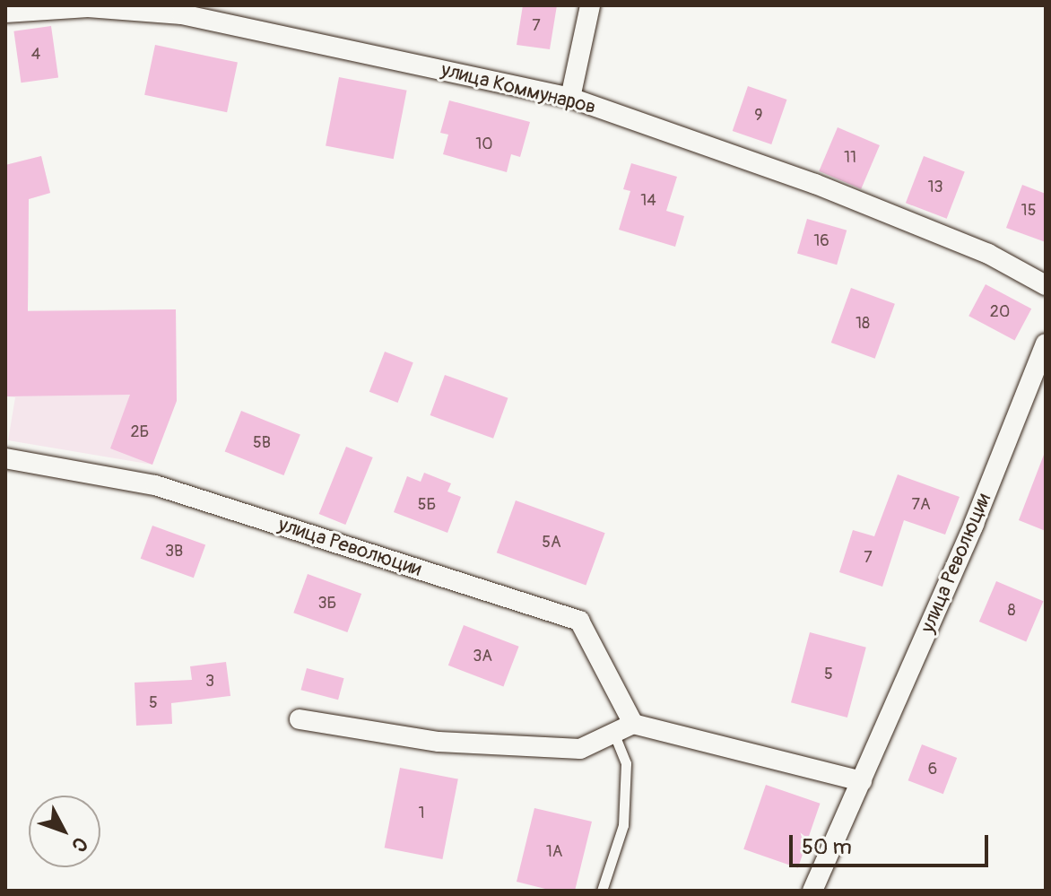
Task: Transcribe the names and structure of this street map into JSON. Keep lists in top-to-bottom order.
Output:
{
  "streets": {
    "street": ["улица Коммунаров", "улица Революции"]
  },
  "house_numbers": [
    "7",
    "4",
    "9",
    "10",
    "11",
    "13",
    "14",
    "15",
    "16",
    "20",
    "18",
    "2Б",
    "5В",
    "5Б",
    "7А",
    "5А",
    "3В",
    "7",
    "3Б",
    "8",
    "3А",
    "5",
    "3",
    "5",
    "6",
    "1",
    "1А"
  ],
  "scale_bar": "50 m",
  "north": "bottom right"
}
